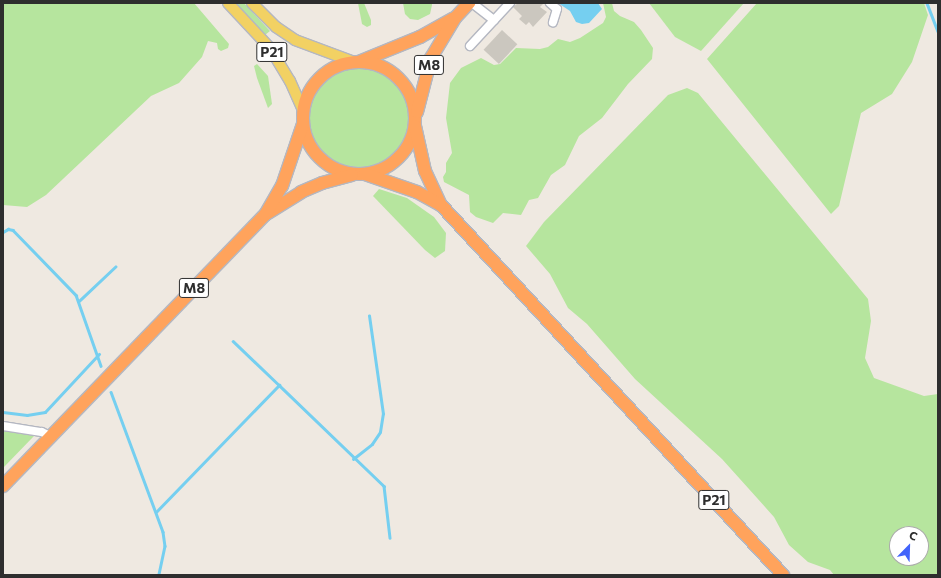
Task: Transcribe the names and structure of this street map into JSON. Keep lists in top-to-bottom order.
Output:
{
  "streets": {
    "highway": ["Р21", "М8"]
  },
  "crossings": [
    ["Р21", "М8"]
  ],
  "north": "top right"
}
